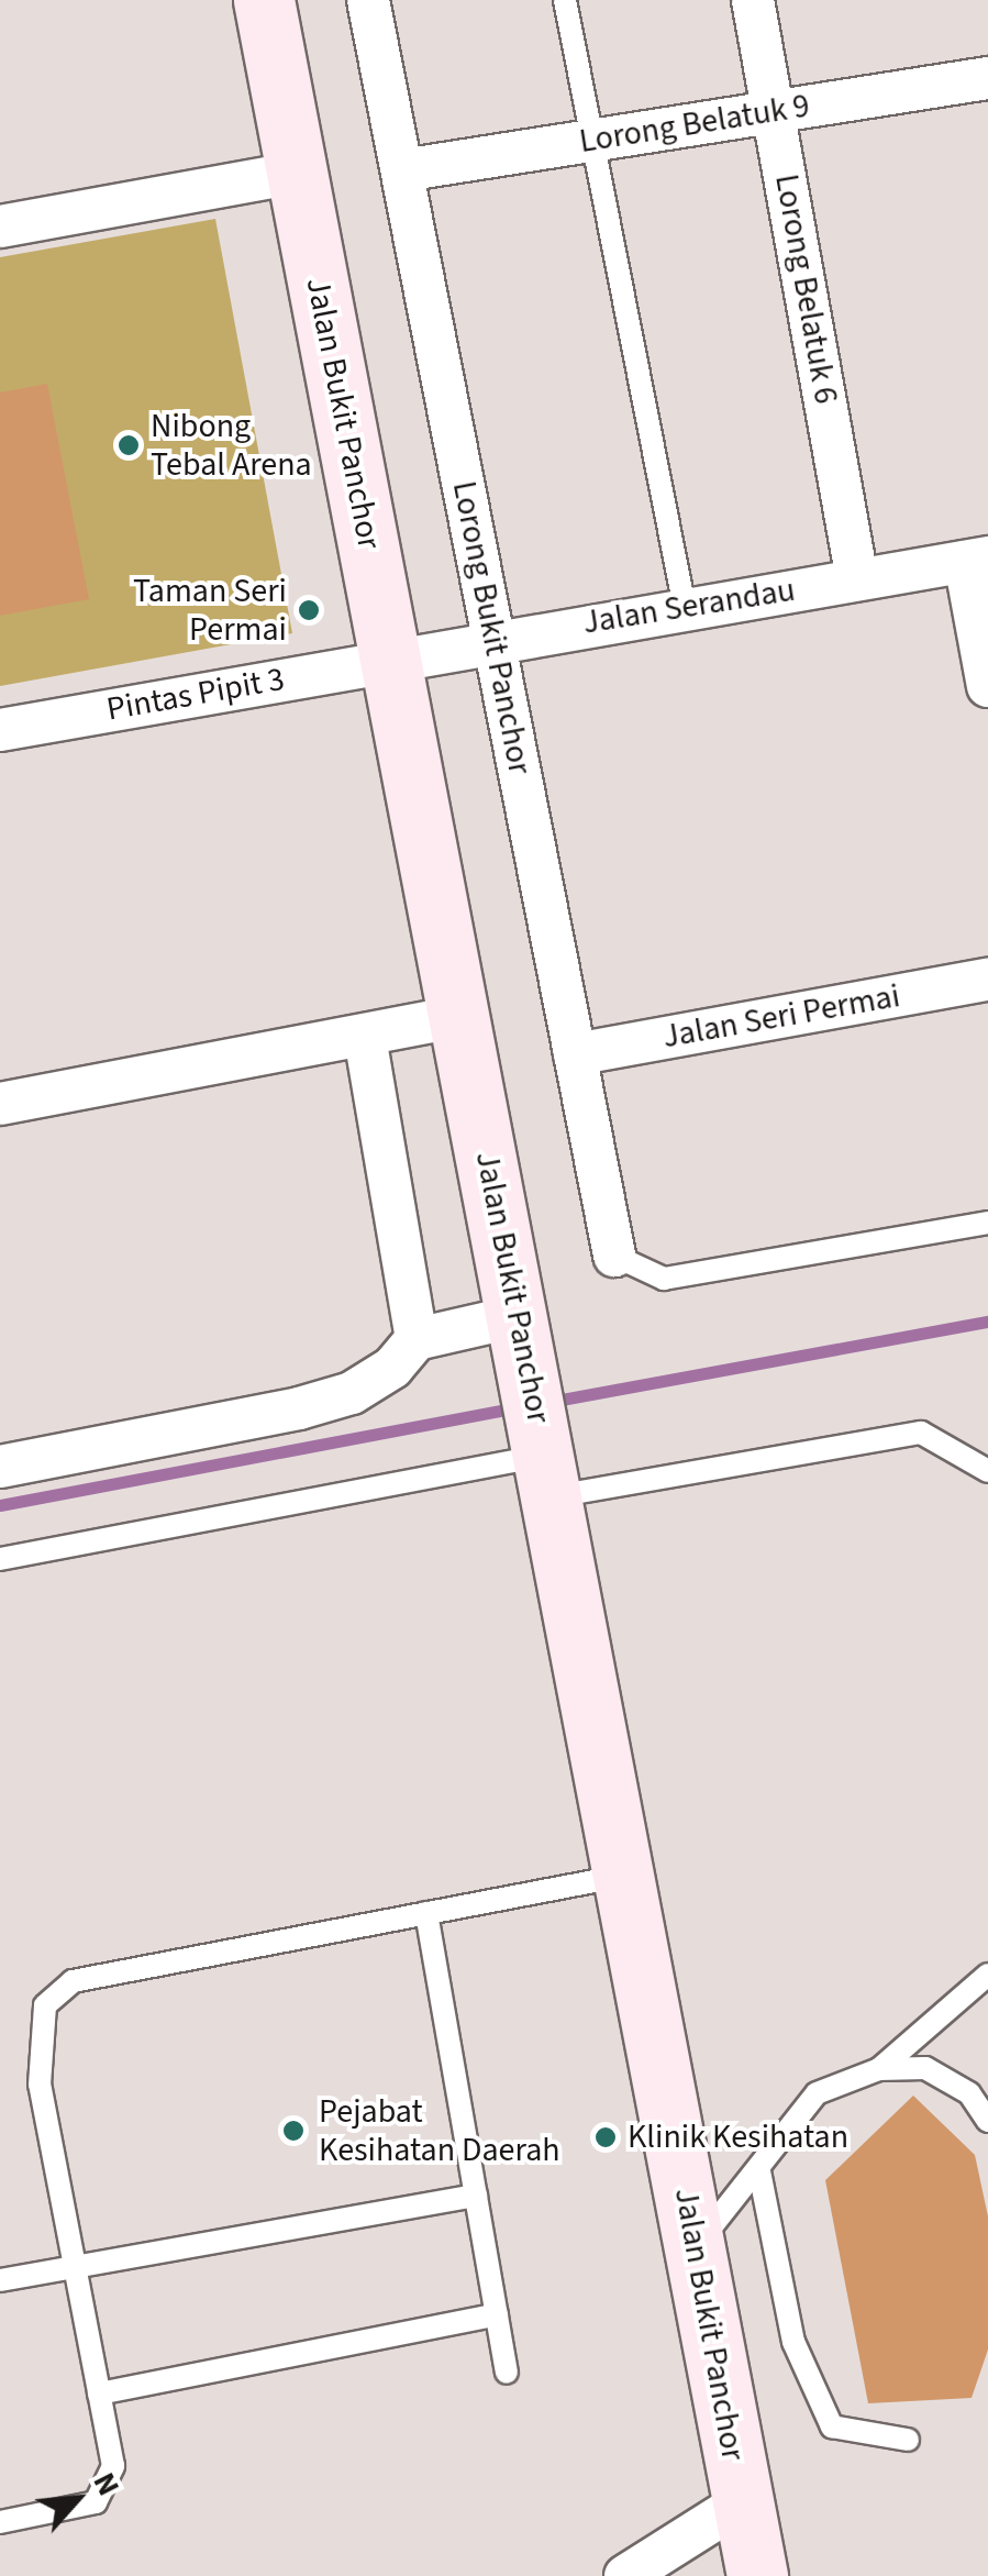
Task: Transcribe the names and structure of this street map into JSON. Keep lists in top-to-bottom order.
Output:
{
  "streets": {
    "main road": ["Jalan Bukit Panchor"],
    "street": [
      "Lorong Belatuk 9",
      "Lorong Belatuk 6",
      "Jalan Serandau",
      "Lorong Bukit Panchor",
      "Pintas Pipit 3",
      "Jalan Seri Permai"
    ]
  },
  "crossings": [
    ["Lorong Belatuk 9", "Lorong Belatuk 6"],
    ["Lorong Belatuk 9", "Lorong Bukit Panchor"],
    ["Lorong Belatuk 6", "Jalan Serandau"],
    ["Jalan Bukit Panchor", "Jalan Serandau"],
    ["Jalan Bukit Panchor", "Pintas Pipit 3"],
    ["Jalan Serandau", "Lorong Bukit Panchor"],
    ["Jalan Serandau", "Pintas Pipit 3"],
    ["Lorong Bukit Panchor", "Jalan Seri Permai"]
  ],
  "places": [
    "Nibong Tebal Arena",
    "Taman Seri Permai",
    "Pejabat Kesihatan Daerah",
    "Klinik Kesihatan"
  ],
  "north": "top right"
}
